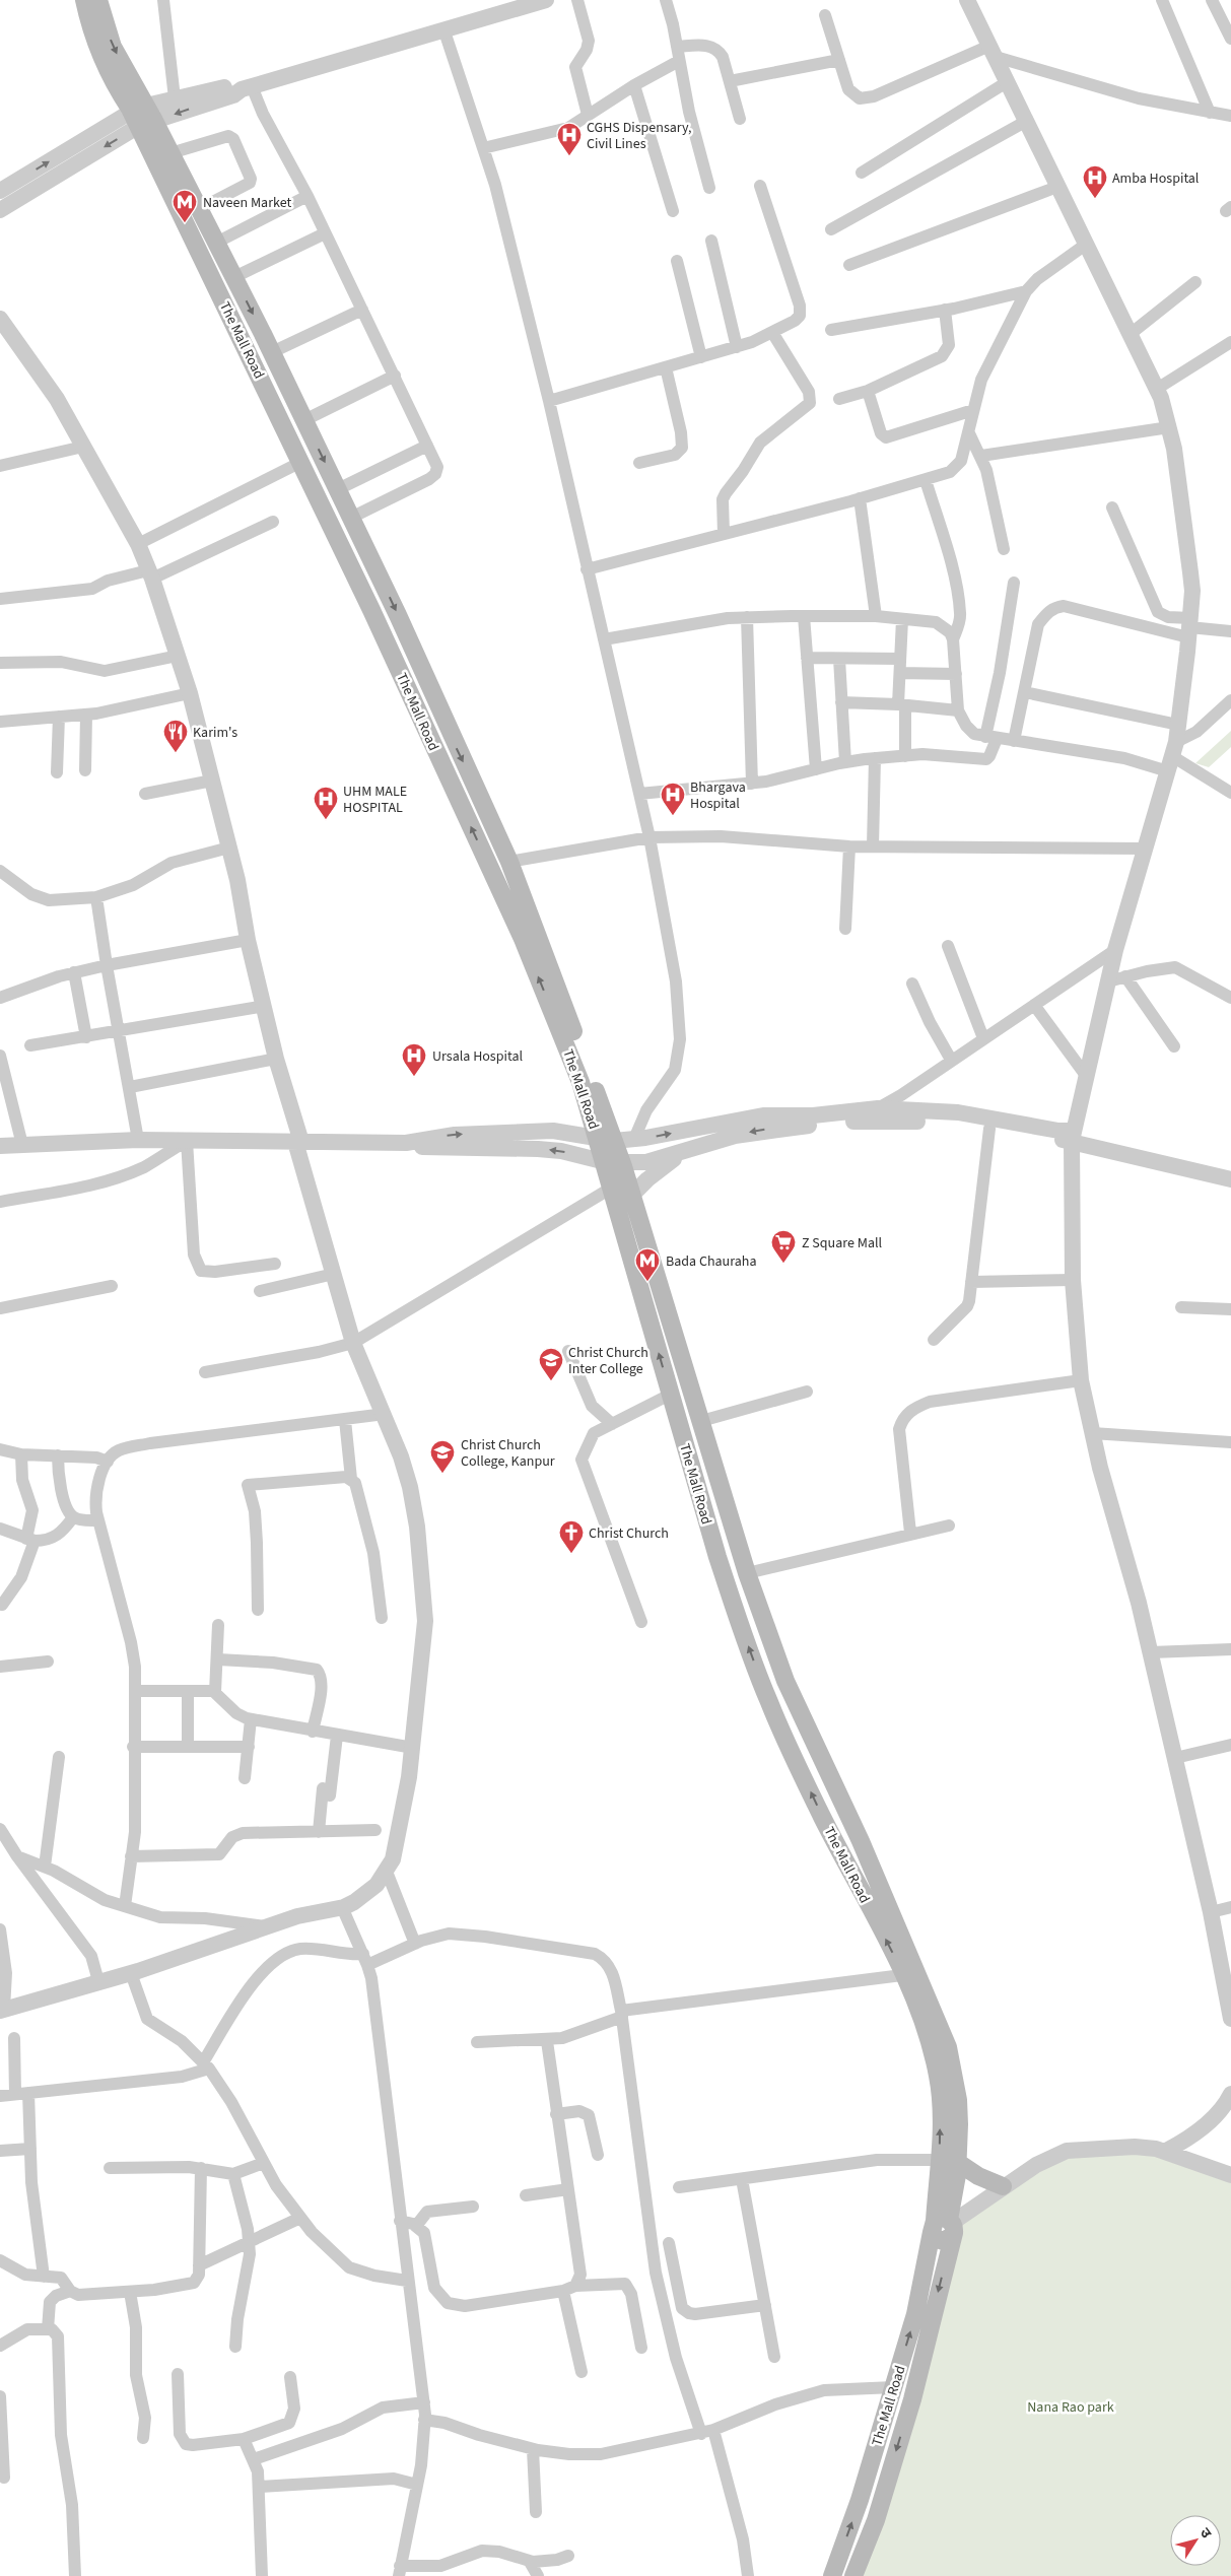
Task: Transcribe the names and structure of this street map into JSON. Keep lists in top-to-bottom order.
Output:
{
  "streets": {
    "main road": ["The Mall Road"]
  },
  "parks": ["Nana Rao park"],
  "places": {
    "hospital": [
      "CGHS Dispensary, Civil Lines",
      "Amba Hospital",
      "Bhargava Hospital",
      "UHM MALE HOSPITAL",
      "Ursala Hospital"
    ],
    "metro station": ["Naveen Market", "Bada Chauraha"],
    "restaurant": ["Karim's"],
    "supermarket": ["Z Square Mall"],
    "school or university": ["Christ Church Inter College", "Christ Church College, Kanpur"],
    "church": ["Christ Church"]
  },
  "north": "top right"
}
